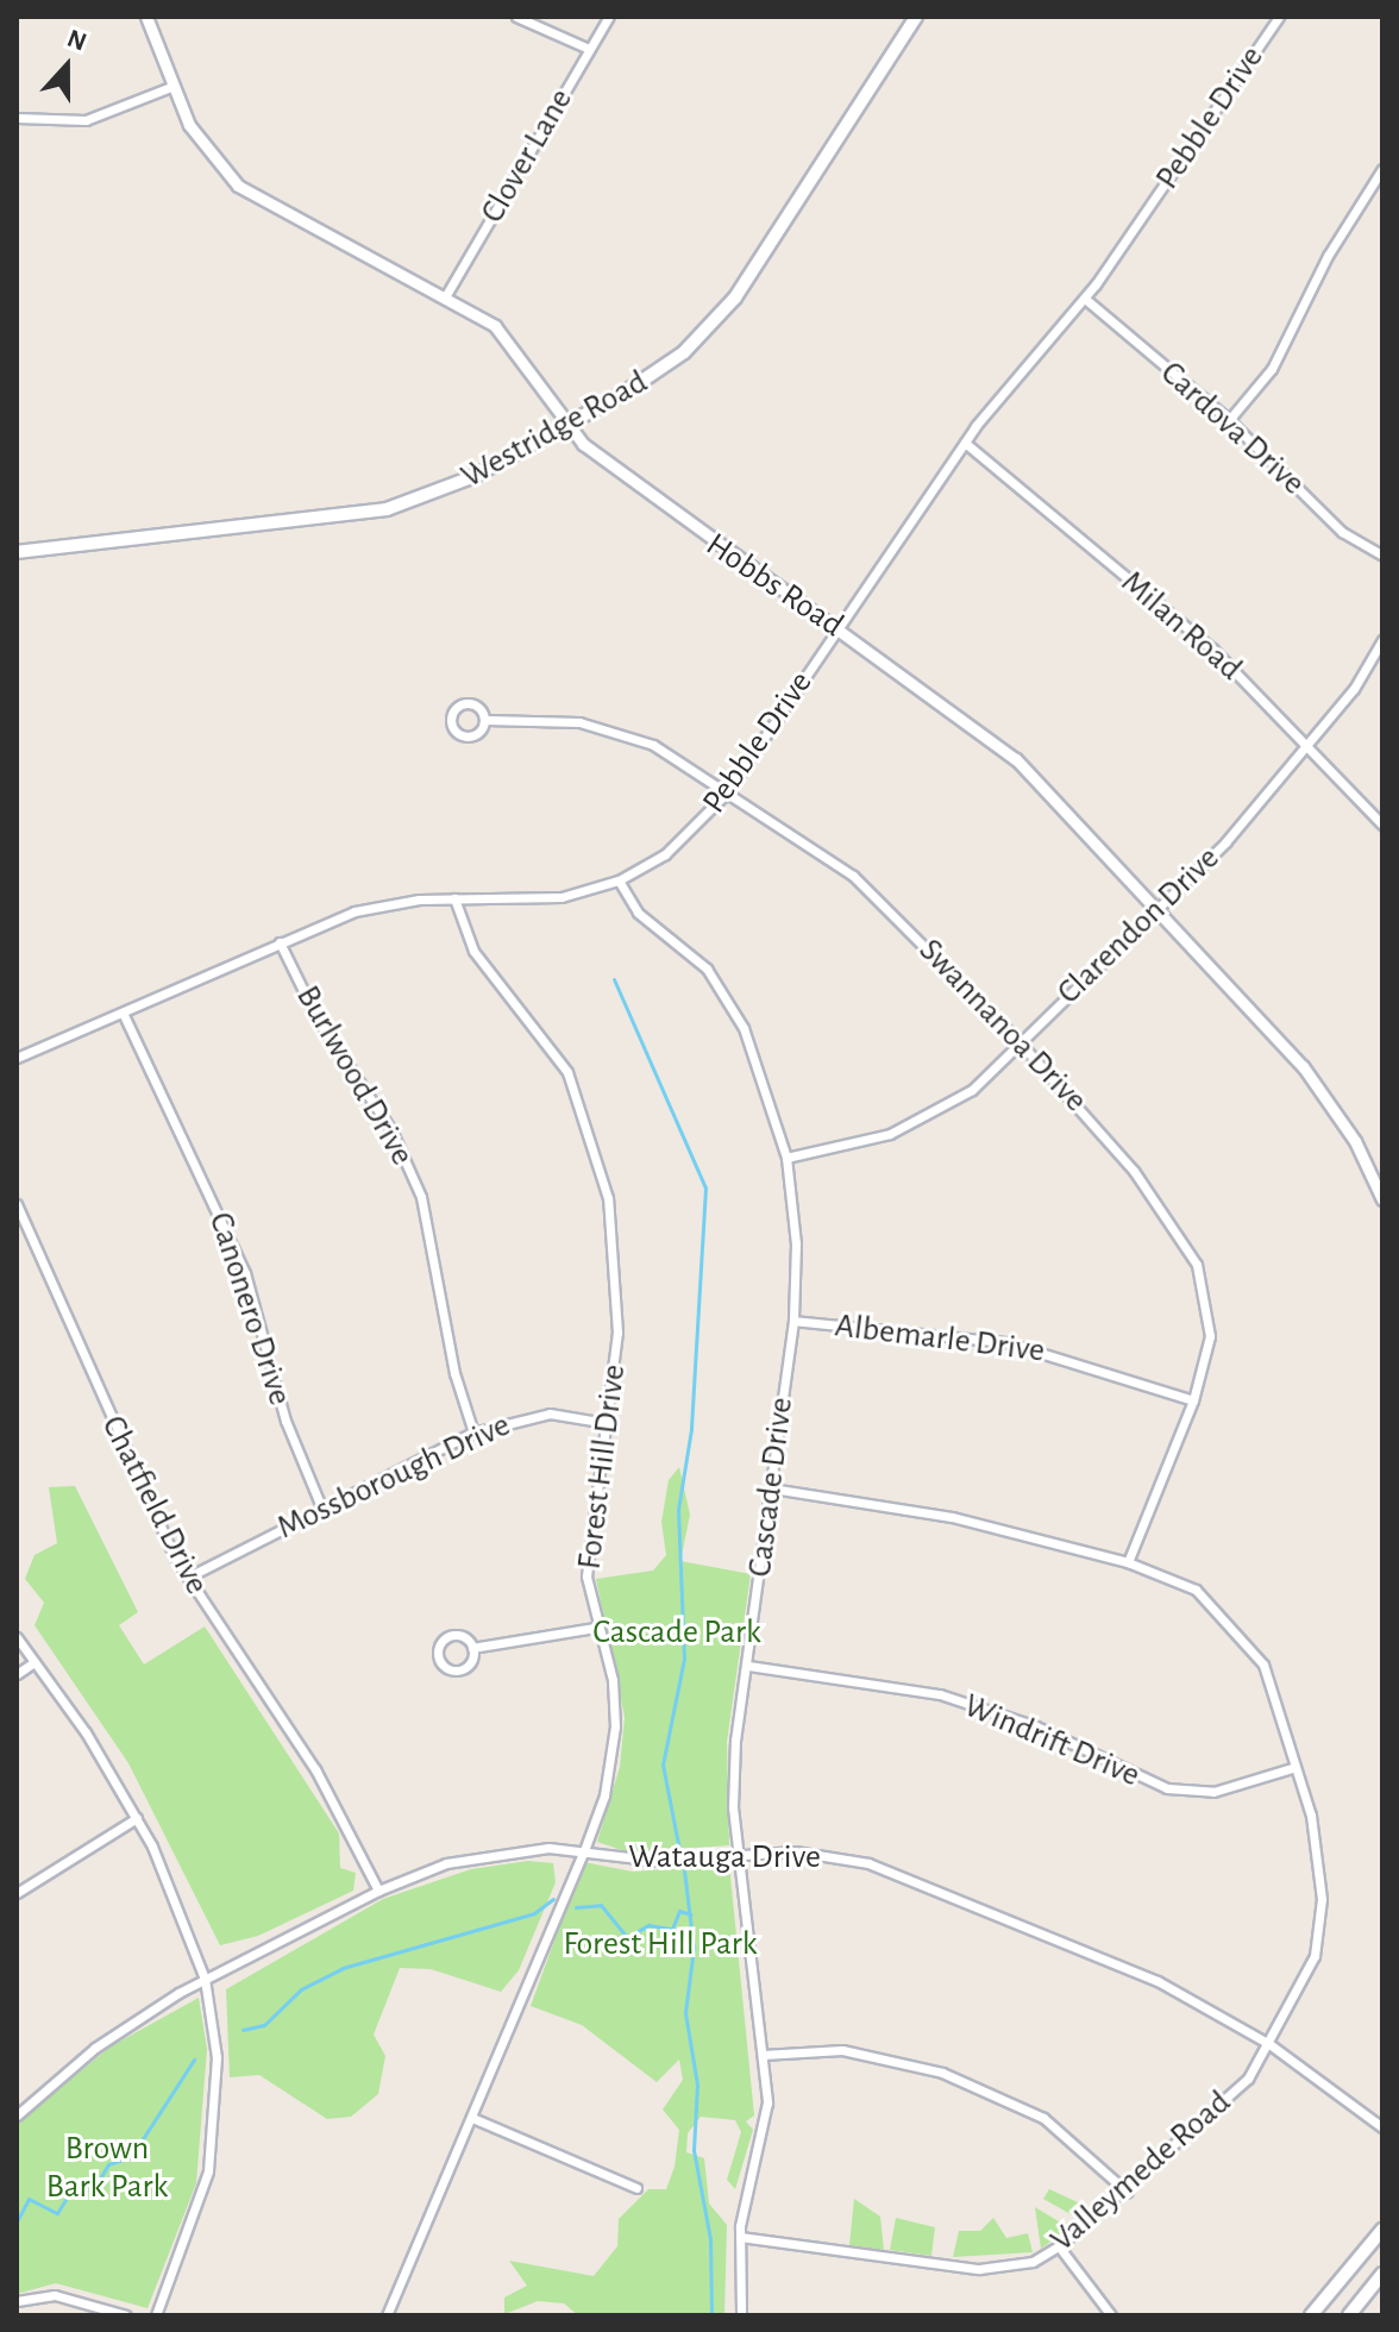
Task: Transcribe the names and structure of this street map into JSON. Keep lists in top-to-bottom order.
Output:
{
  "streets": {
    "main road": ["Westridge Road"],
    "street": [
      "Pebble Drive",
      "Clover Lane",
      "Cardova Drive",
      "Hobbs Road",
      "Milan Road",
      "Clarendon Drive",
      "Swannanoa Drive",
      "Burlwood Drive",
      "Canonero Drive",
      "Albemarle Drive",
      "Forest Hill Drive",
      "Mossborough Drive",
      "Cascade Drive",
      "Chatfield Drive",
      "Windrift Drive",
      "Watauga Drive",
      "Valleymede Road"
    ]
  },
  "crossings": [
    ["Pebble Drive", "Cardova Drive"],
    ["Pebble Drive", "Hobbs Road"],
    ["Pebble Drive", "Milan Road"],
    ["Pebble Drive", "Swannanoa Drive"],
    ["Pebble Drive", "Burlwood Drive"],
    ["Pebble Drive", "Canonero Drive"],
    ["Pebble Drive", "Forest Hill Drive"],
    ["Pebble Drive", "Cascade Drive"],
    ["Clover Lane", "Hobbs Road"],
    ["Westridge Road", "Hobbs Road"],
    ["Hobbs Road", "Clarendon Drive"],
    ["Milan Road", "Clarendon Drive"],
    ["Clarendon Drive", "Swannanoa Drive"],
    ["Clarendon Drive", "Cascade Drive"],
    ["Swannanoa Drive", "Albemarle Drive"],
    ["Swannanoa Drive", "Valleymede Road"],
    ["Burlwood Drive", "Mossborough Drive"],
    ["Canonero Drive", "Mossborough Drive"],
    ["Albemarle Drive", "Cascade Drive"],
    ["Forest Hill Drive", "Mossborough Drive"],
    ["Forest Hill Drive", "Watauga Drive"],
    ["Mossborough Drive", "Chatfield Drive"],
    ["Cascade Drive", "Windrift Drive"],
    ["Cascade Drive", "Watauga Drive"],
    ["Cascade Drive", "Valleymede Road"],
    ["Chatfield Drive", "Watauga Drive"],
    ["Windrift Drive", "Valleymede Road"],
    ["Watauga Drive", "Valleymede Road"]
  ],
  "parks": ["Cascade Park", "Forest Hill Park", "Brown Bark Park"],
  "north": "top"
}
